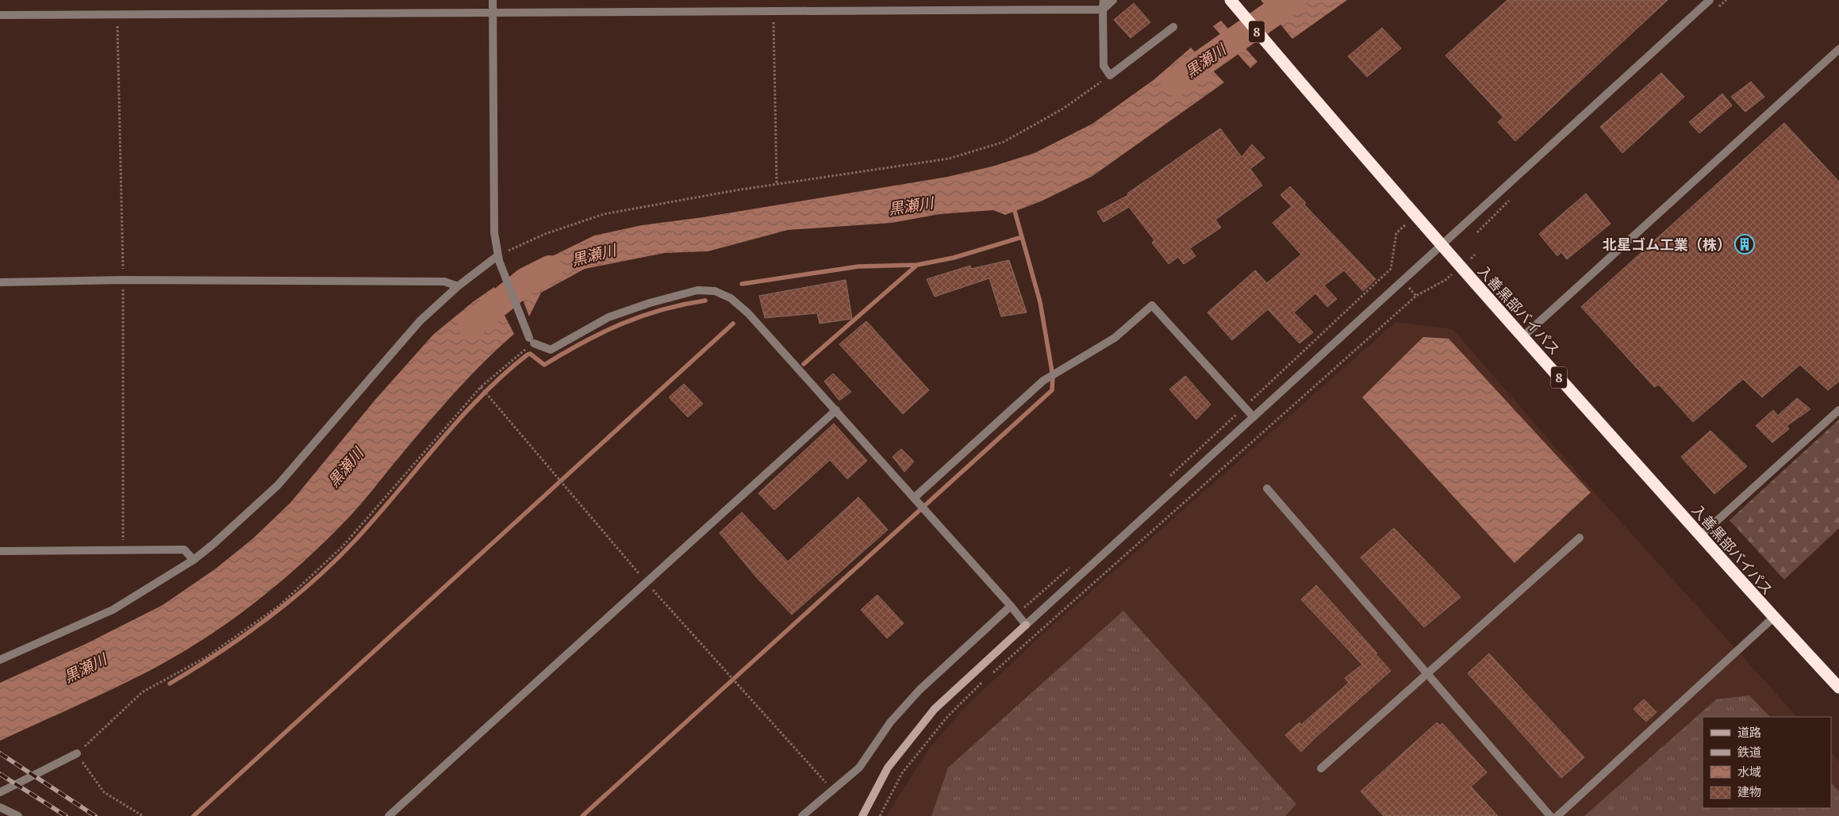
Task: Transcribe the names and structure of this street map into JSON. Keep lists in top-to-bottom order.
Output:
{
  "streets": {
    "highway": ["8", "入善黒部バイパス"]
  },
  "water": ["黒瀬川"],
  "places": {
    "building": ["北星ゴム工業（株）"]
  },
  "legend": [
    "道路",
    "鉄道",
    "水域",
    "建物"
  ]
}
